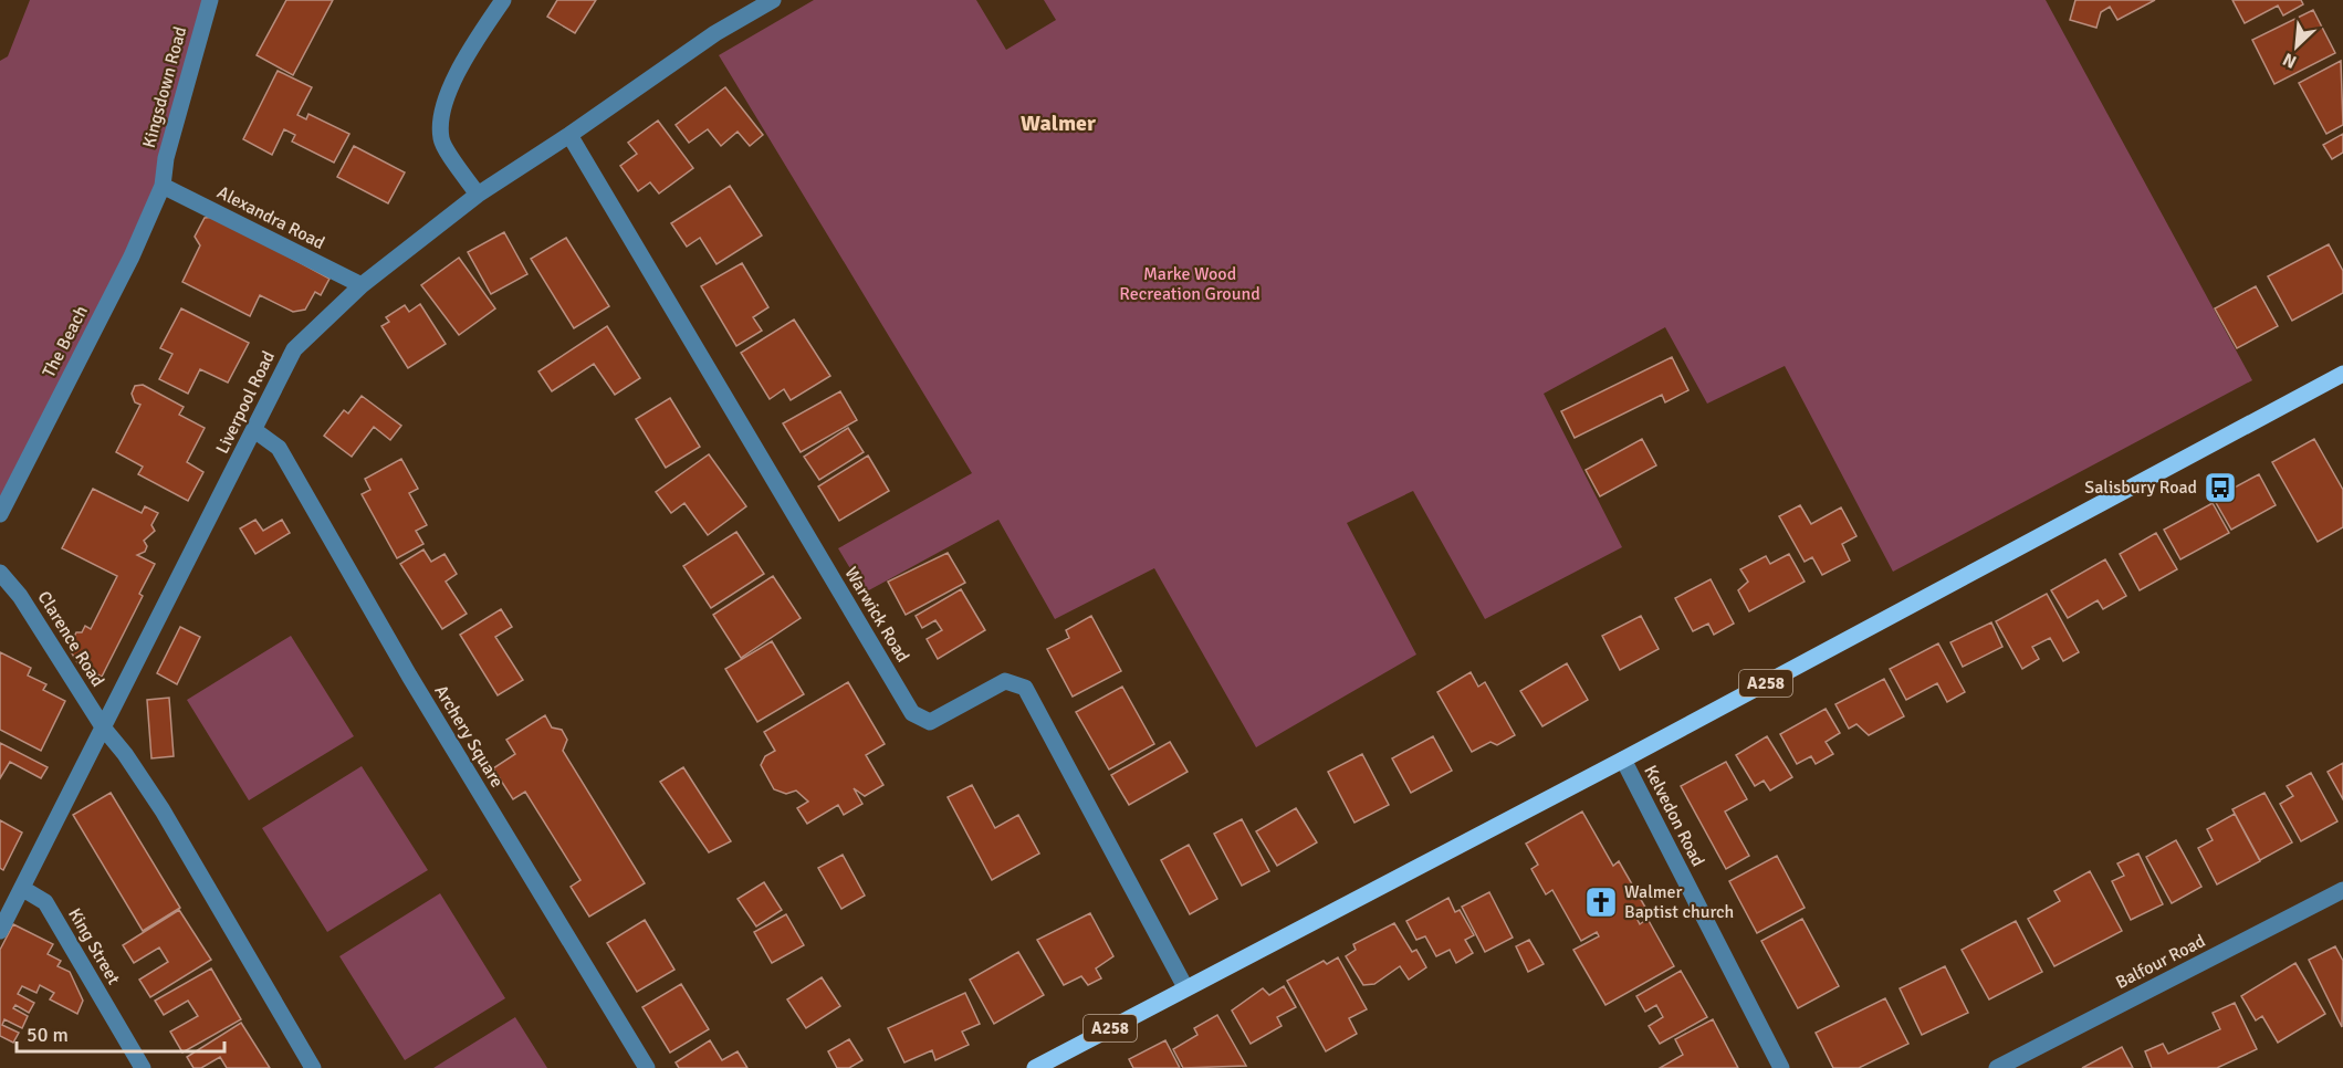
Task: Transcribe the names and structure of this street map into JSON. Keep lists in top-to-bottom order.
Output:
{
  "streets": {
    "main road": ["A258"],
    "street": [
      "Kingsdown Road",
      "Alexandra Road",
      "The Beach",
      "Liverpool Road",
      "Warwick Road",
      "Clarence Road",
      "Archery Square",
      "Kelvedon Road",
      "King Street",
      "Balfour Road"
    ]
  },
  "crossings": [
    ["Kingsdown Road", "Alexandra Road"],
    ["Kingsdown Road", "The Beach"],
    ["Alexandra Road", "The Beach"],
    ["Alexandra Road", "Liverpool Road"],
    ["Liverpool Road", "Warwick Road"],
    ["Liverpool Road", "Clarence Road"],
    ["Liverpool Road", "Archery Square"],
    ["Liverpool Road", "King Street"],
    ["Warwick Road", "A258"],
    ["A258", "Kelvedon Road"]
  ],
  "districts": ["Walmer"],
  "parks": ["Marke Wood Recreation Ground"],
  "places": {
    "bus stop": ["Salisbury Road"],
    "church": ["Walmer Baptist church"]
  },
  "scale_bar": "50 m",
  "north": "bottom left"
}
